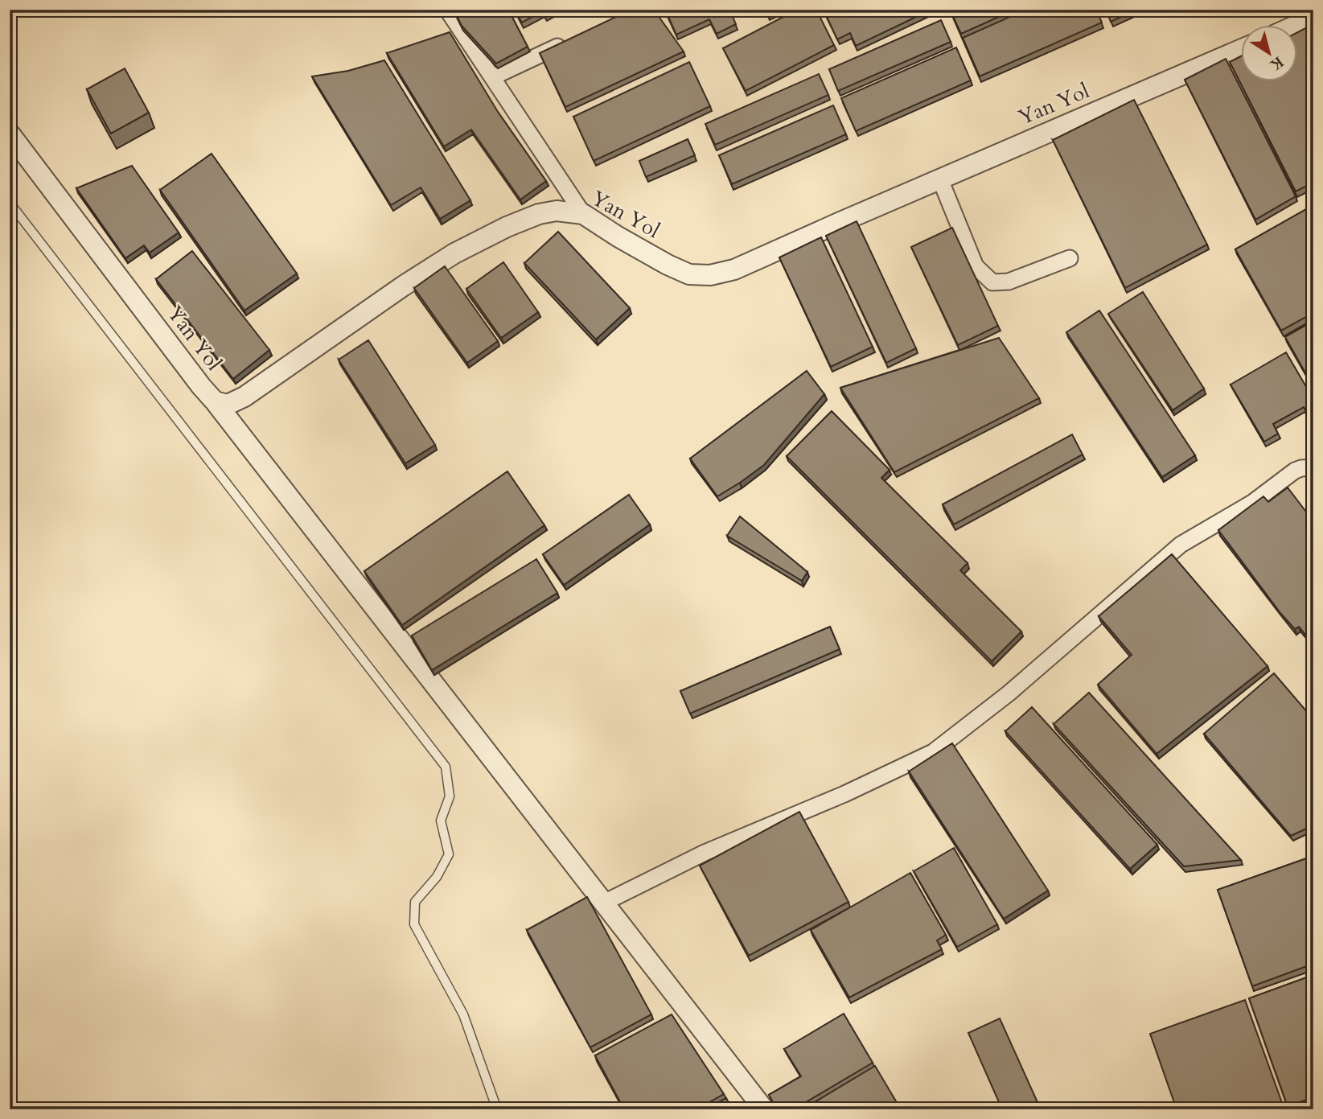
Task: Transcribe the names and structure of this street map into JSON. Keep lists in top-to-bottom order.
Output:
{
  "streets": {
    "street": ["Yan Yol"]
  },
  "north": "bottom right"
}
